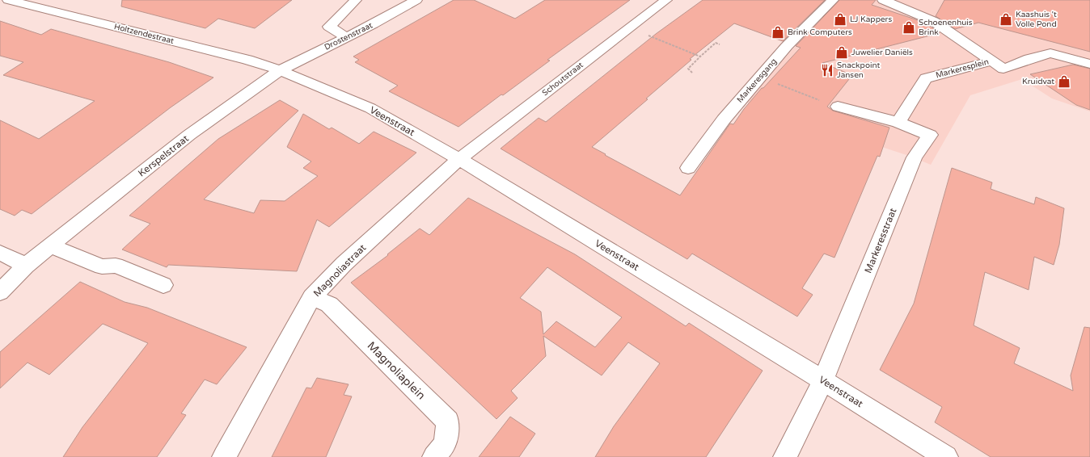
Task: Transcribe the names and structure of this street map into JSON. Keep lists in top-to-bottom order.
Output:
{
  "streets": {
    "street": [
      "Holtzendestraat",
      "Drostenstraat",
      "Markeresplein",
      "Schoutstraat",
      "Markeresgang",
      "Veenstraat",
      "Kerspelstraat",
      "Markeresstraat",
      "Magnoliastraat",
      "Magnoliaplein"
    ]
  },
  "crossings": [
    ["Holtzendestraat", "Drostenstraat"],
    ["Holtzendestraat", "Veenstraat"],
    ["Holtzendestraat", "Kerspelstraat"],
    ["Drostenstraat", "Veenstraat"],
    ["Drostenstraat", "Kerspelstraat"],
    ["Markeresplein", "Markeresstraat"],
    ["Schoutstraat", "Veenstraat"],
    ["Schoutstraat", "Magnoliastraat"],
    ["Veenstraat", "Kerspelstraat"],
    ["Veenstraat", "Markeresstraat"],
    ["Veenstraat", "Magnoliastraat"],
    ["Magnoliastraat", "Magnoliaplein"]
  ],
  "places": {
    "shop": [
      "LJ Kappers",
      "Kaashuis 't Volle Pond",
      "Schoenenhuis Brink",
      "Brink Computers",
      "Juwelier Daniëls",
      "Kruidvat"
    ],
    "restaurant": ["Snackpoint Jansen"]
  }
}
